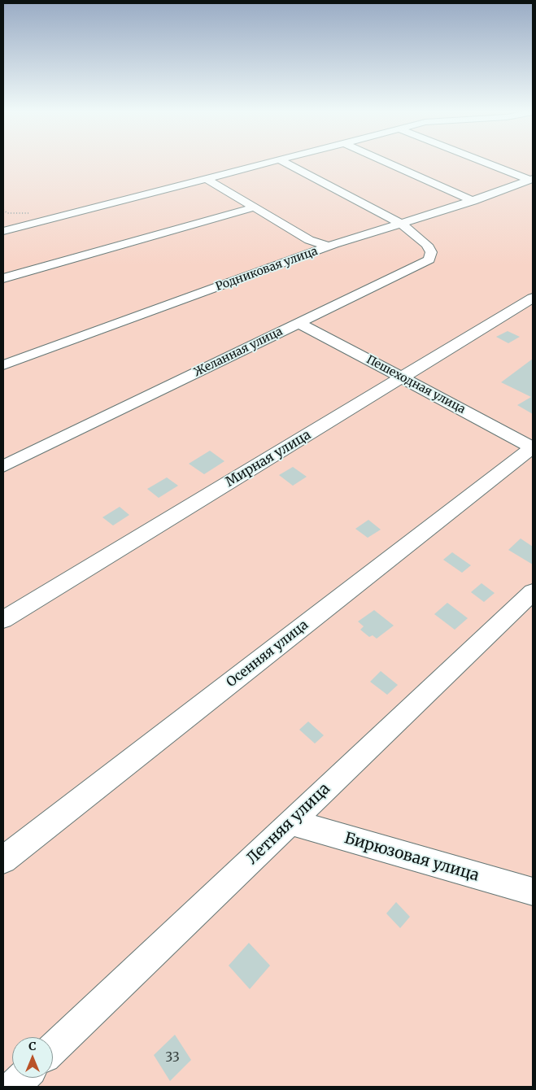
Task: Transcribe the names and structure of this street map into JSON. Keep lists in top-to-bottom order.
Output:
{
  "streets": {
    "street": [
      "Родниковая улица",
      "Желанная улица",
      "Пешеходная улица",
      "Мирная улица",
      "Осенняя улица",
      "Летняя улица",
      "Бирюзовая улица"
    ]
  },
  "crossings": [
    ["Родниковая улица", "Желанная улица"],
    ["Желанная улица", "Пешеходная улица"],
    ["Пешеходная улица", "Мирная улица"],
    ["Пешеходная улица", "Осенняя улица"],
    ["Летняя улица", "Бирюзовая улица"]
  ],
  "house_numbers": ["33"],
  "north": "top"
}
